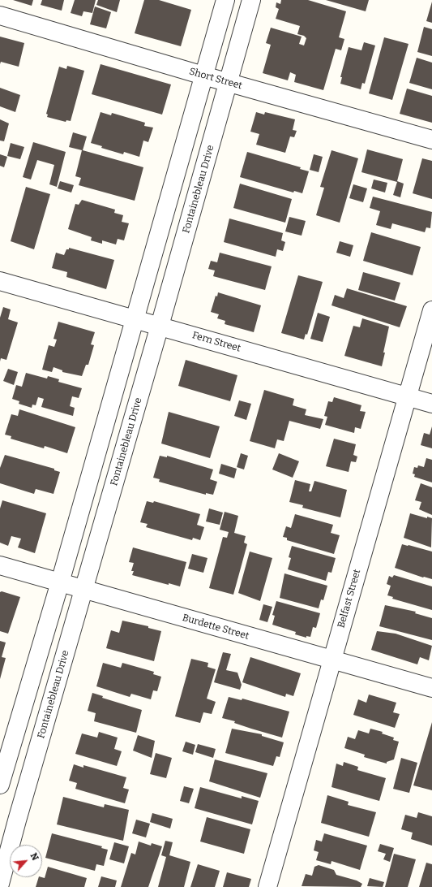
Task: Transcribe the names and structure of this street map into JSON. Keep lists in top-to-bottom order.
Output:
{
  "streets": {
    "street": [
      "Short Street",
      "Fontainebleau Drive",
      "Fern Street",
      "Belfast Street",
      "Burdette Street"
    ]
  },
  "crossings": [
    ["Short Street", "Fontainebleau Drive"],
    ["Fontainebleau Drive", "Fern Street"],
    ["Fontainebleau Drive", "Burdette Street"],
    ["Fern Street", "Belfast Street"],
    ["Belfast Street", "Burdette Street"]
  ],
  "north": "top right"
}
